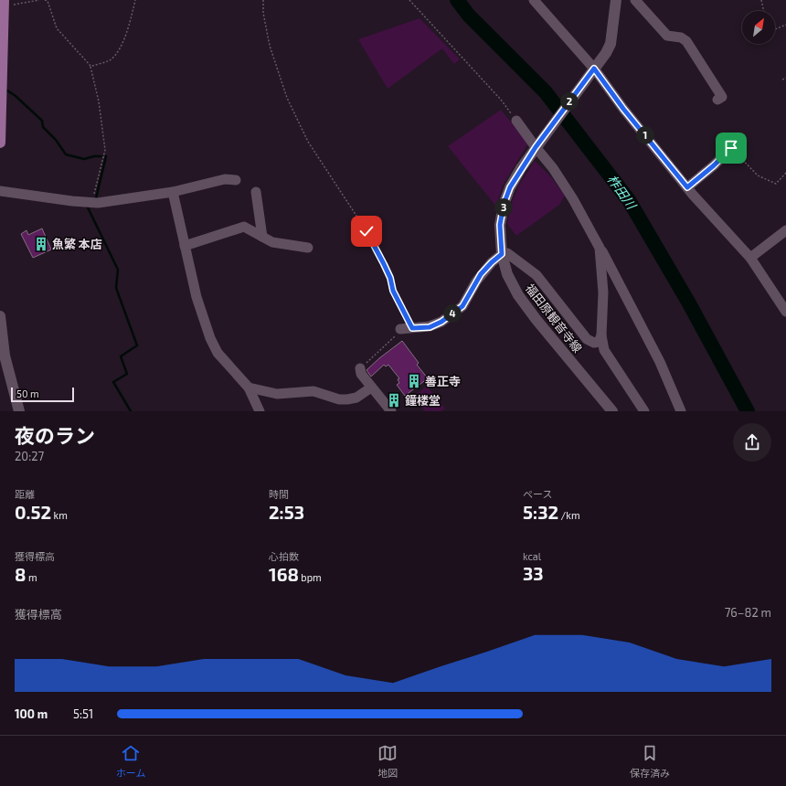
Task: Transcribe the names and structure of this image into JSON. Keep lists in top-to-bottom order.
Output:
{
  "streets": {
    "main road": ["福田原観音寺線"]
  },
  "water": ["柞田川"],
  "places": {
    "building": ["魚繁 本店", "善正寺", "鐘楼堂"]
  },
  "scale_bar": "50 m",
  "north": "top right",
  "page": {
    "pins": [
      "2",
      "1",
      "3",
      "4"
    ],
    "scale": "50 m",
    "heading": ["夜のラン", "20:27"],
    "stats": [
      ["距離", "0.52 km"],
      ["時間", "2:53"],
      ["ペース", "5:32 /km"],
      ["獲得標高", "8 m"],
      ["心拍数", "168 bpm"],
      ["kcal", "33"]
    ],
    "chart": ["獲得標高", "76–82 m"],
    "list": [
      {
        "name": "100 m",
        "note": "5:51"
      }
    ],
    "tabs": ["ホーム", "地図", "保存済み"]
  }
}
